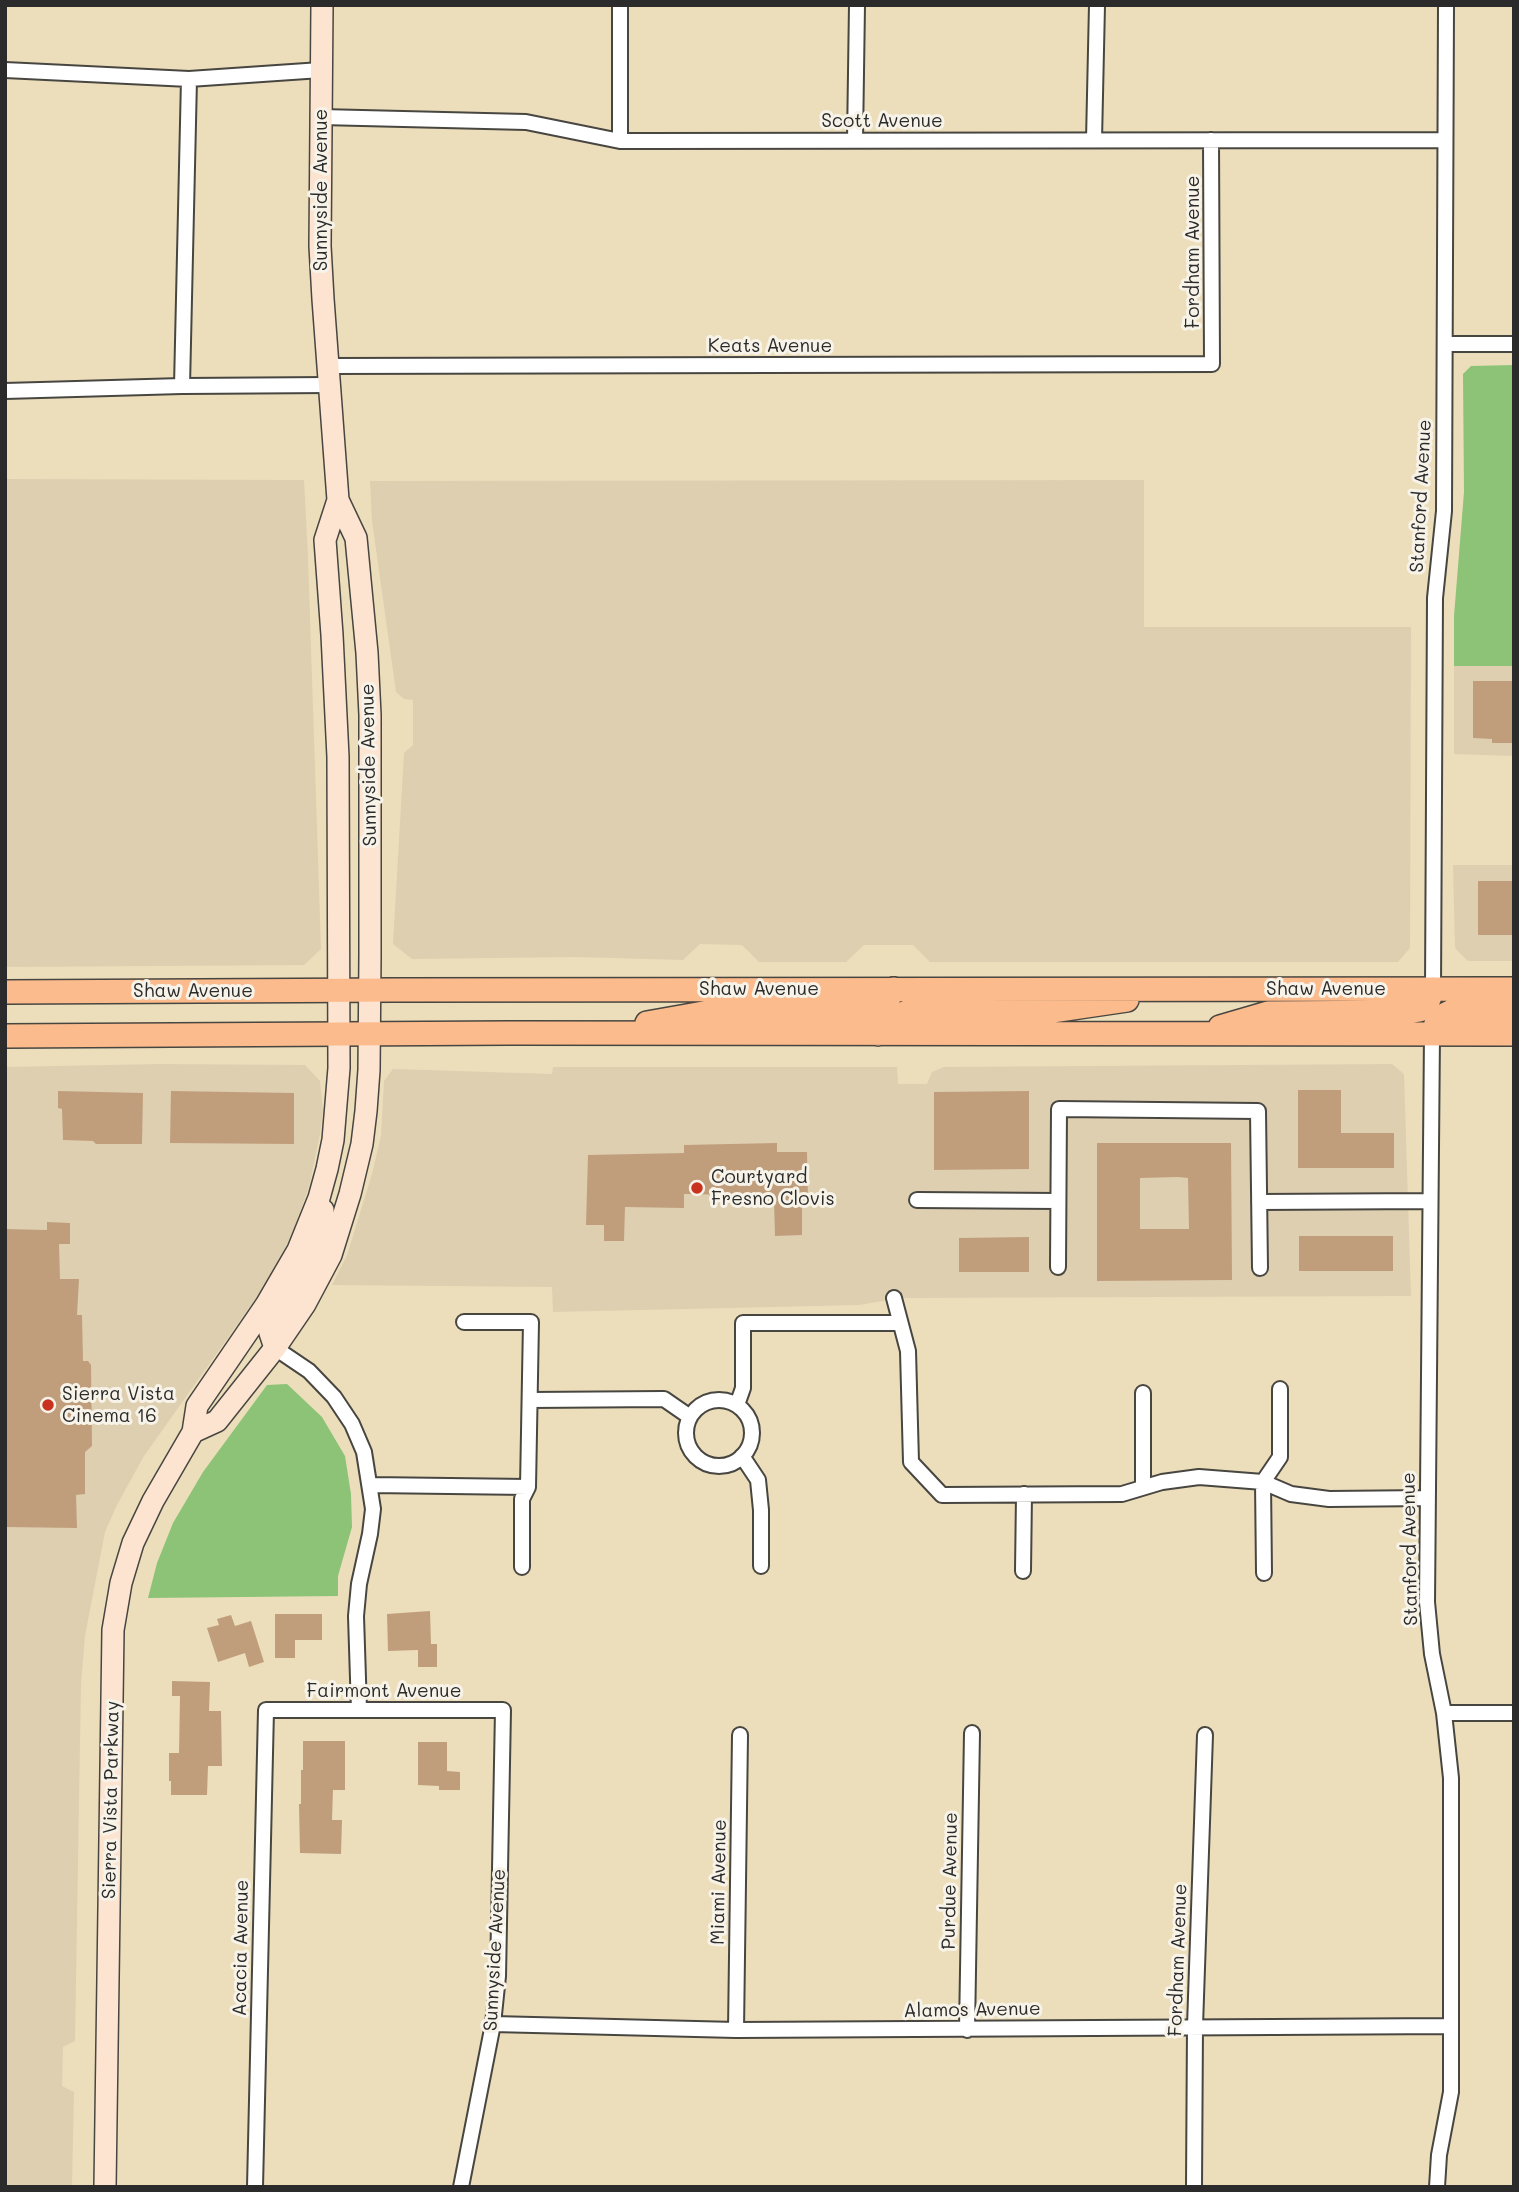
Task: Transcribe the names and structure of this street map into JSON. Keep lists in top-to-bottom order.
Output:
{
  "streets": {
    "main road": ["Sunnyside Avenue", "Shaw Avenue", "Sierra Vista Parkway"],
    "street": [
      "Scott Avenue",
      "Fordham Avenue",
      "Keats Avenue",
      "Stanford Avenue",
      "Fairmont Avenue",
      "Purdue Avenue",
      "Miami Avenue",
      "Acacia Avenue",
      "Alamos Avenue"
    ]
  },
  "crossings": [
    ["Scott Avenue", "Sunnyside Avenue"],
    ["Scott Avenue", "Fordham Avenue"],
    ["Scott Avenue", "Stanford Avenue"],
    ["Sunnyside Avenue", "Keats Avenue"],
    ["Sunnyside Avenue", "Shaw Avenue"],
    ["Sunnyside Avenue", "Fairmont Avenue"],
    ["Sunnyside Avenue", "Sierra Vista Parkway"],
    ["Sunnyside Avenue", "Alamos Avenue"],
    ["Fordham Avenue", "Keats Avenue"],
    ["Fordham Avenue", "Alamos Avenue"],
    ["Stanford Avenue", "Shaw Avenue"],
    ["Stanford Avenue", "Alamos Avenue"],
    ["Fairmont Avenue", "Acacia Avenue"],
    ["Purdue Avenue", "Alamos Avenue"],
    ["Miami Avenue", "Alamos Avenue"]
  ],
  "places": ["Courtyard Fresno Clovis", "Sierra Vista Cinema 16"]
}
